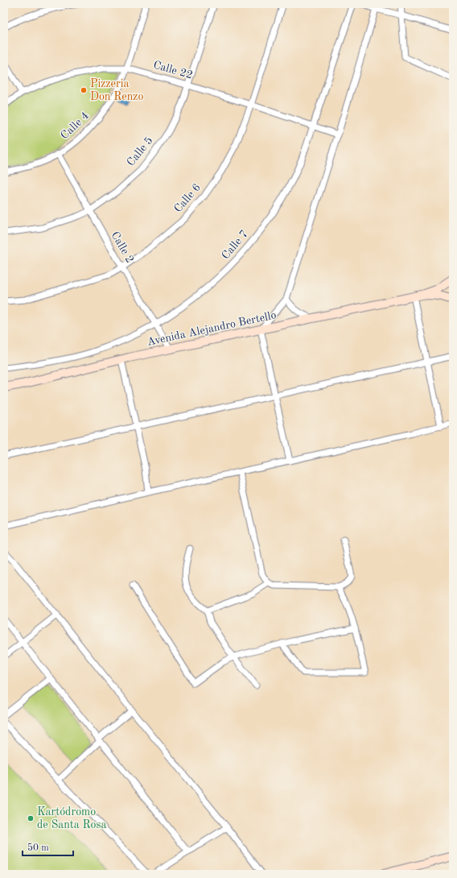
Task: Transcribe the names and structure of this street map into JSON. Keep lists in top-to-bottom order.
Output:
{
  "streets": {
    "main road": ["Avenida Alejandro Bertello"],
    "street": [
      "Calle 22",
      "Calle 4",
      "Calle 5",
      "Calle 6",
      "Calle 7",
      "Calle 2"
    ]
  },
  "crossings": [
    ["Calle 22", "Calle 4"],
    ["Calle 22", "Calle 5"],
    ["Calle 22", "Calle 6"],
    ["Calle 22", "Calle 7"],
    ["Calle 4", "Calle 2"],
    ["Calle 5", "Calle 2"],
    ["Calle 6", "Calle 2"],
    ["Calle 7", "Calle 2"],
    ["Calle 2", "Avenida Alejandro Bertello"]
  ],
  "places": ["Pizzeria Don Renzo", "Kartódromo de Santa Rosa"],
  "scale_bar": "50 m"
}
